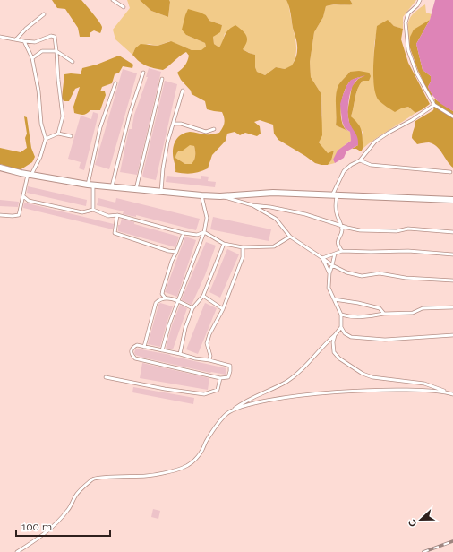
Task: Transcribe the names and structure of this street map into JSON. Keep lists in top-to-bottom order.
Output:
{
  "scale_bar": "100 m",
  "north": "left"
}
